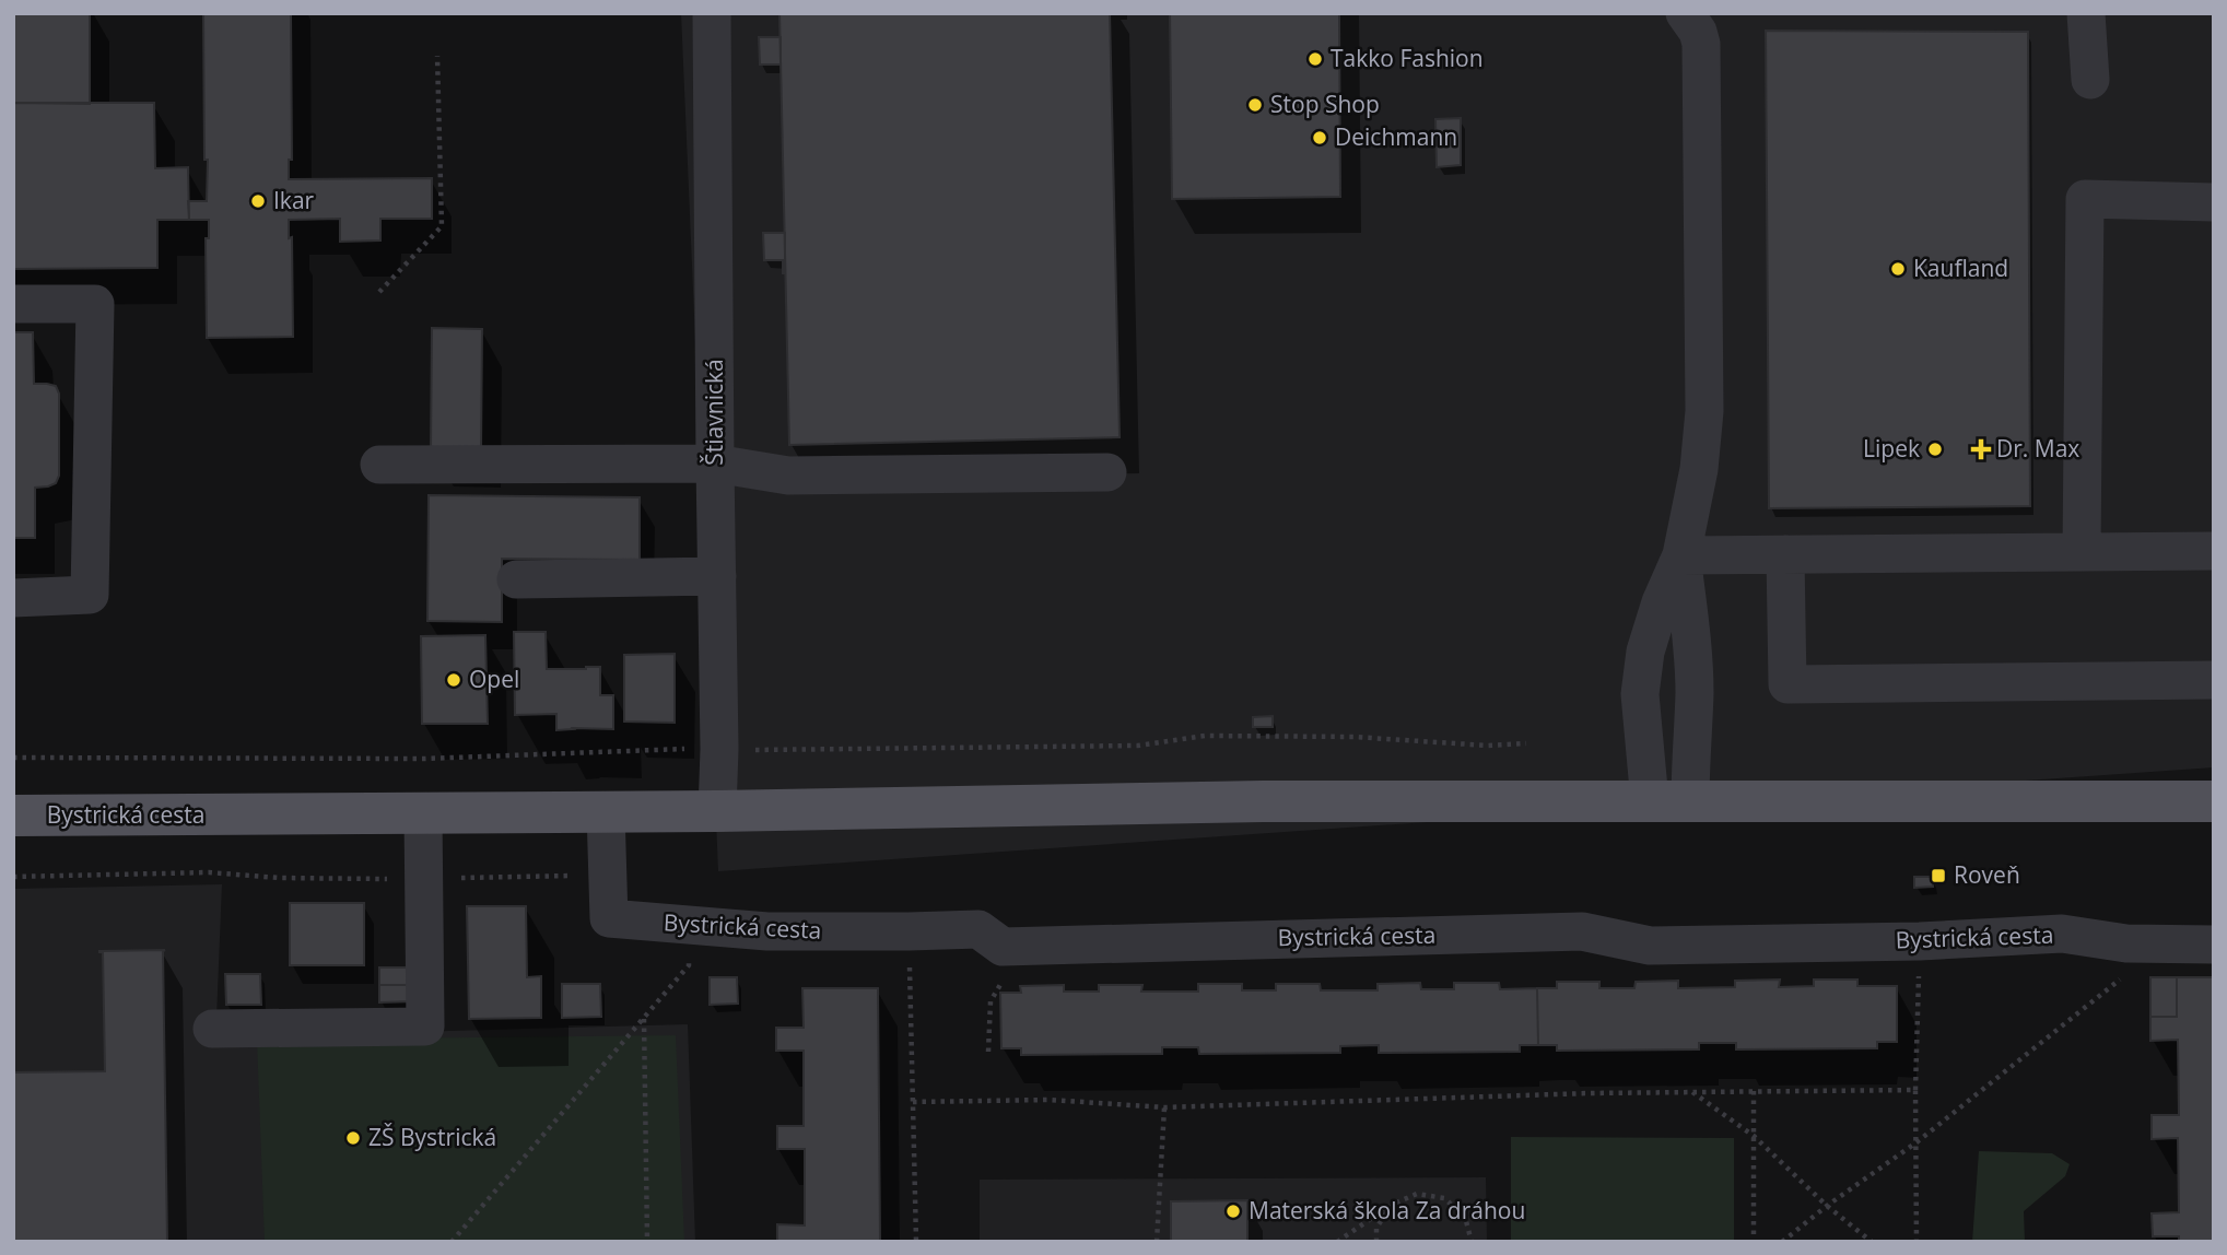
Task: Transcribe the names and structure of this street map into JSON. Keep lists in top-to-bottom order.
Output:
{
  "streets": {
    "main road": ["Bystrická cesta"],
    "street": ["Štiavnická"]
  },
  "crossings": [
    ["Štiavnická", "Bystrická cesta"]
  ],
  "places": {
    "other": [
      "Takko Fashion",
      "Stop Shop",
      "Deichmann",
      "Ikar",
      "Kaufland",
      "Lipek",
      "Opel",
      "ZŠ Bystrická",
      "Materská škola Za dráhou"
    ],
    "health": ["Dr. Max"],
    "transit": ["Roveň"]
  }
}
